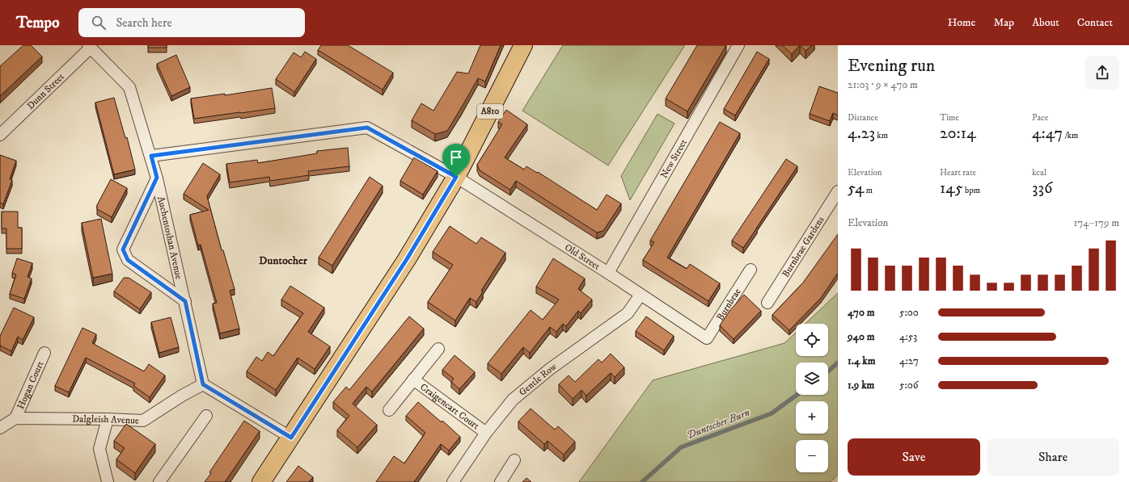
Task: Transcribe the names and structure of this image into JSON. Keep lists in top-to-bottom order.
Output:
{
  "streets": {
    "main road": ["A810"],
    "street": [
      "Dunn Street",
      "New Street",
      "Auchentoshan Avenue",
      "Burnbrae Gardens",
      "Old Street",
      "Burnbrae",
      "Gentle Row",
      "Hogan Court",
      "Craigencart Court",
      "Dalgleish Avenue"
    ]
  },
  "crossings": [
    ["Dunn Street", "Auchentoshan Avenue"],
    ["A810", "Old Street"],
    ["New Street", "Old Street"],
    ["Auchentoshan Avenue", "Old Street"],
    ["Auchentoshan Avenue", "Dalgleish Avenue"],
    ["Old Street", "Burnbrae"],
    ["Old Street", "Gentle Row"],
    ["Gentle Row", "Craigencart Court"],
    ["Hogan Court", "Dalgleish Avenue"]
  ],
  "districts": ["Duntocher"],
  "water": ["Duntocher Burn"],
  "page": {
    "header": "Tempo",
    "search": "Search here",
    "nav": [
      "Home",
      "Map",
      "About",
      "Contact"
    ],
    "heading": ["Evening run", "21:03 · 9 × 470 m"],
    "stats": [
      ["Distance", "4.23 km"],
      ["Time", "20:14"],
      ["Pace", "4:47 /km"],
      ["Elevation", "54 m"],
      ["Heart rate", "145 bpm"],
      ["kcal", "336"]
    ],
    "chart": ["Elevation", "174–179 m"],
    "list": [
      {
        "name": "470 m",
        "note": "5:00"
      },
      {
        "name": "940 m",
        "note": "4:53"
      },
      {
        "name": "1.4 km",
        "note": "4:27"
      },
      {
        "name": "1.9 km",
        "note": "5:06"
      }
    ],
    "map_buttons": ["+", "−"],
    "buttons": ["Save", "Share"]
  }
}
